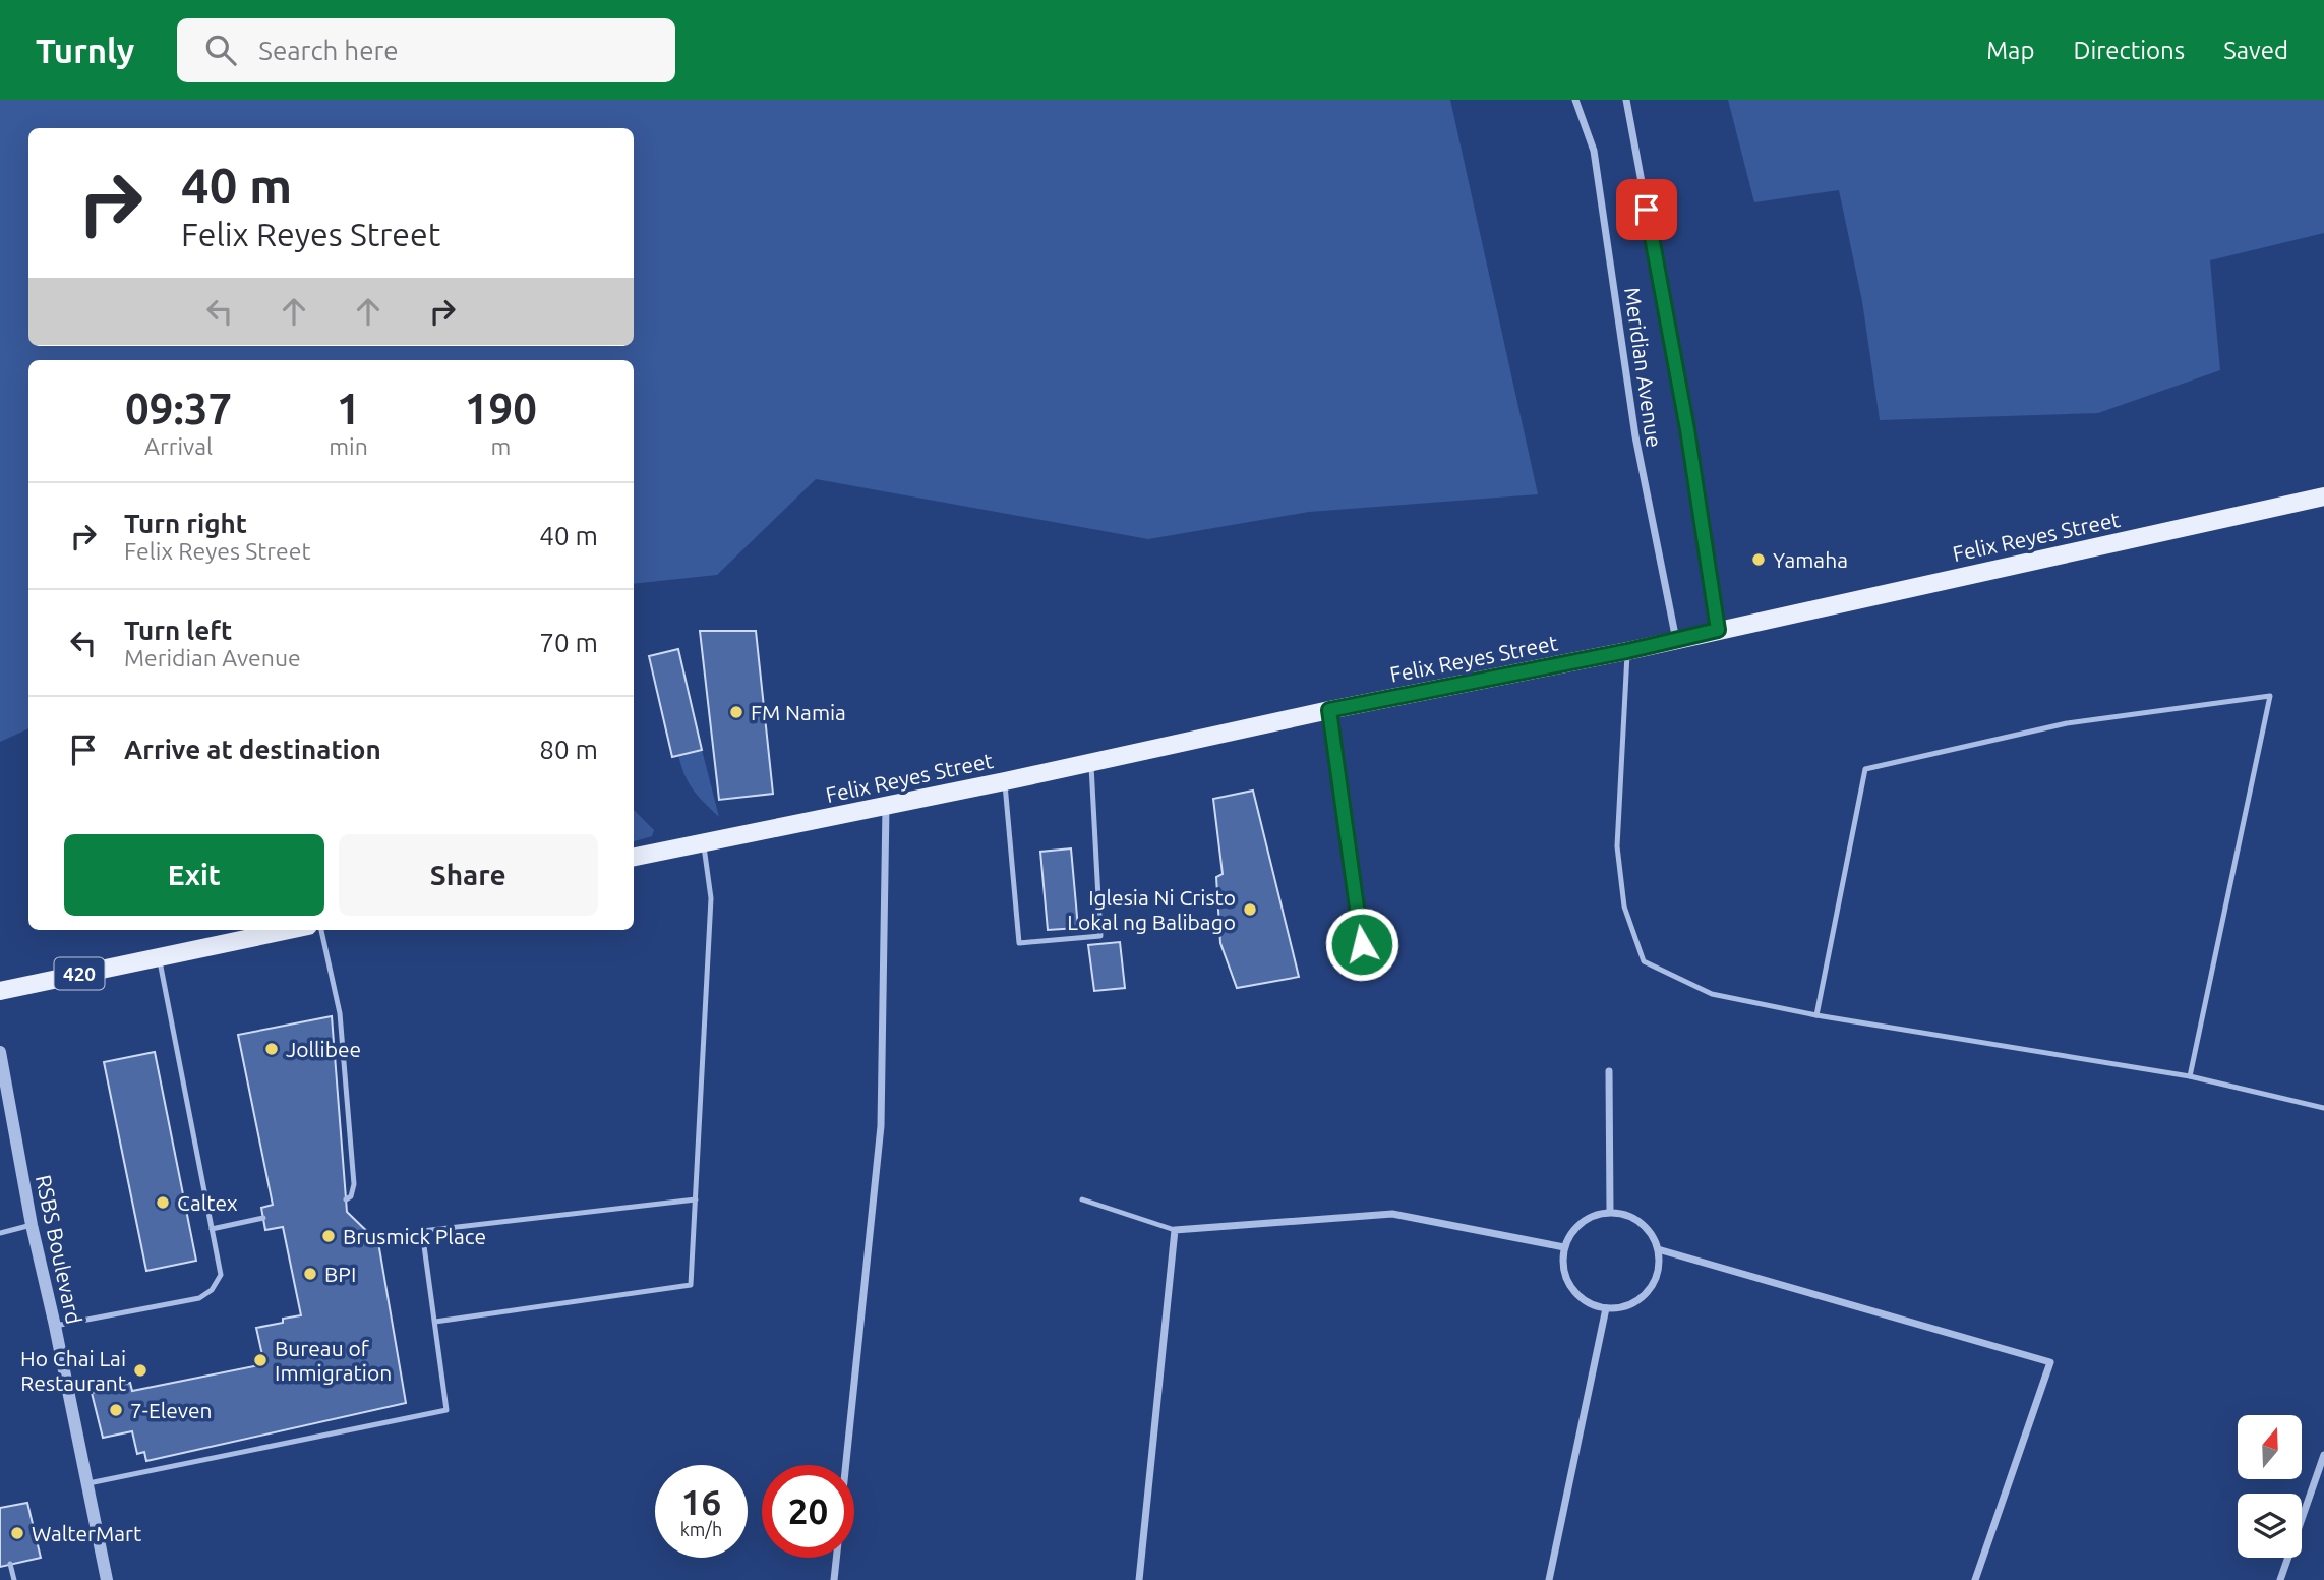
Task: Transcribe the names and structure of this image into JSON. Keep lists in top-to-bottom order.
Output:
{
  "streets": {
    "main road": ["Felix Reyes Street", "420"],
    "street": ["Meridian Avenue", "RSBS Boulevard"]
  },
  "crossings": [
    ["Meridian Avenue", "Felix Reyes Street"]
  ],
  "places": [
    "Yamaha",
    "FM Namia",
    "Iglesia Ni Cristo Lokal ng Balibago",
    "Jollibee",
    "Caltex",
    "Brusmick Place",
    "BPI",
    "Bureau of Immigration",
    "Ho Chai Lai Restaurant",
    "7-Eleven",
    "WalterMart"
  ],
  "north": "top",
  "page": {
    "header": "Turnly",
    "search": "Search here",
    "nav": ["Map", "Directions", "Saved"],
    "turn": ["40 m", "Felix Reyes Street"],
    "eta": [
      "09:37",
      "Arrival",
      "1",
      "min",
      "190",
      "m"
    ],
    "list": [
      {
        "name": "Turn right",
        "note": "Felix Reyes Street",
        "value": "40 m"
      },
      {
        "name": "Turn left",
        "note": "Meridian Avenue",
        "value": "70 m"
      },
      {
        "name": "Arrive at destination",
        "value": "80 m"
      }
    ],
    "buttons": ["Exit", "Share"],
    "speed": "16 km/h",
    "limit": "20"
  }
}
